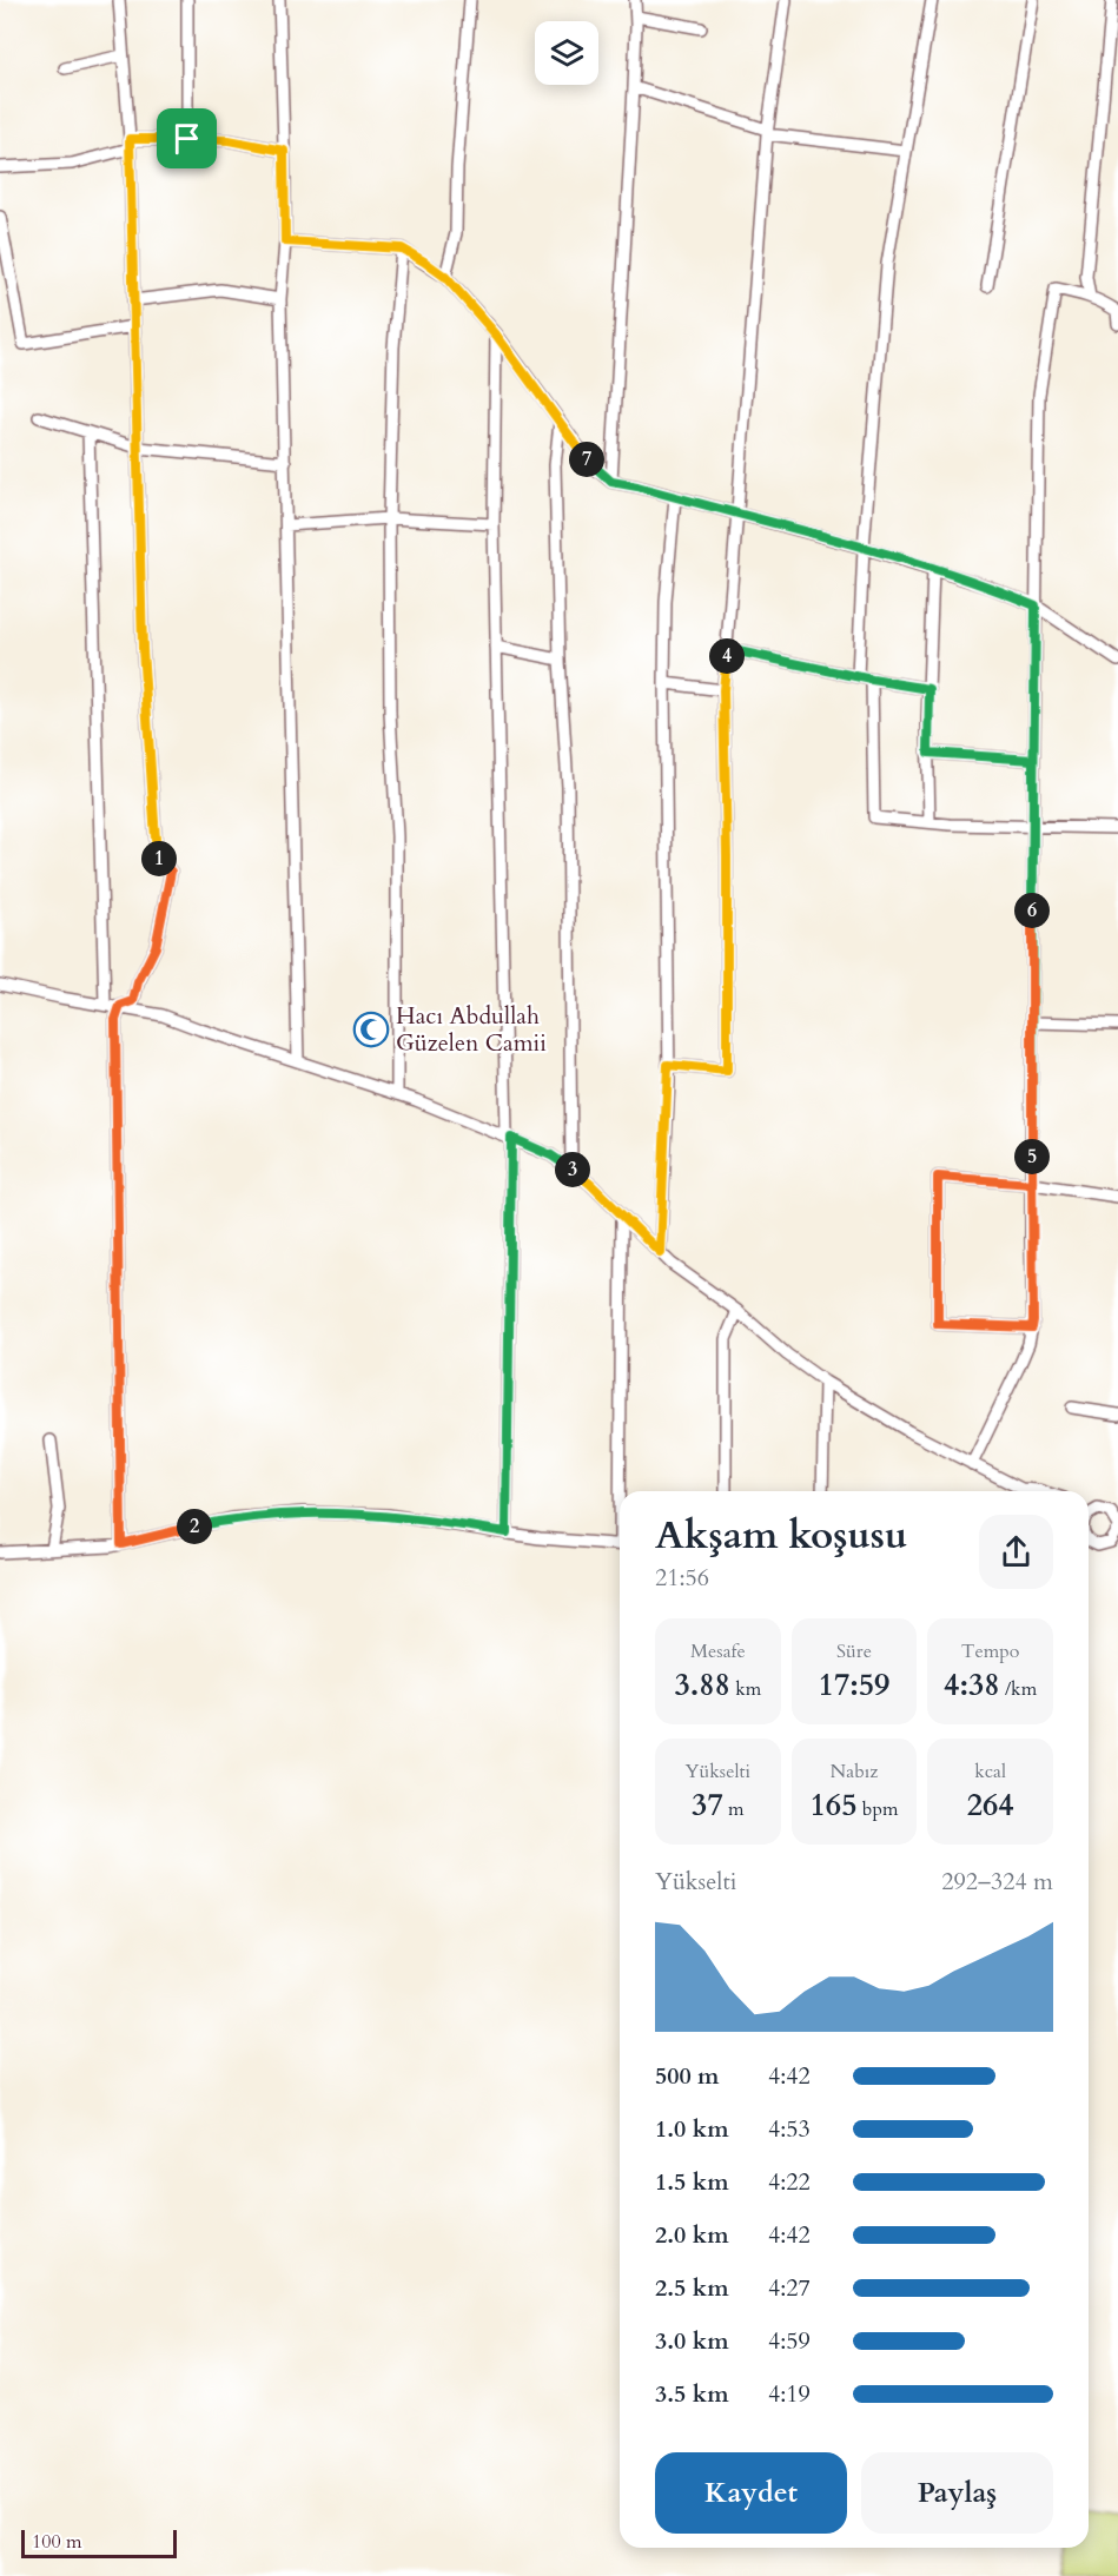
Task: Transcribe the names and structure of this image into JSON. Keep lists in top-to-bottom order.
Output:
{
  "places": {
    "mosque": ["Hacı Abdullah Güzelen Camii"]
  },
  "scale_bar": "100 m",
  "page": {
    "pins": [
      "7",
      "4",
      "1",
      "6",
      "5",
      "3",
      "2"
    ],
    "heading": ["Akşam koşusu", "21:56"],
    "stats": [
      ["Mesafe", "3.88 km"],
      ["Süre", "17:59"],
      ["Tempo", "4:38 /km"],
      ["Yükselti", "37 m"],
      ["Nabız", "165 bpm"],
      ["kcal", "264"]
    ],
    "chart": ["Yükselti", "292–324 m"],
    "list": [
      {
        "name": "500 m",
        "note": "4:42"
      },
      {
        "name": "1.0 km",
        "note": "4:53"
      },
      {
        "name": "1.5 km",
        "note": "4:22"
      },
      {
        "name": "2.0 km",
        "note": "4:42"
      },
      {
        "name": "2.5 km",
        "note": "4:27"
      },
      {
        "name": "3.0 km",
        "note": "4:59"
      },
      {
        "name": "3.5 km",
        "note": "4:19"
      }
    ],
    "buttons": ["Kaydet", "Paylaş"],
    "scale": "100 m"
  }
}
